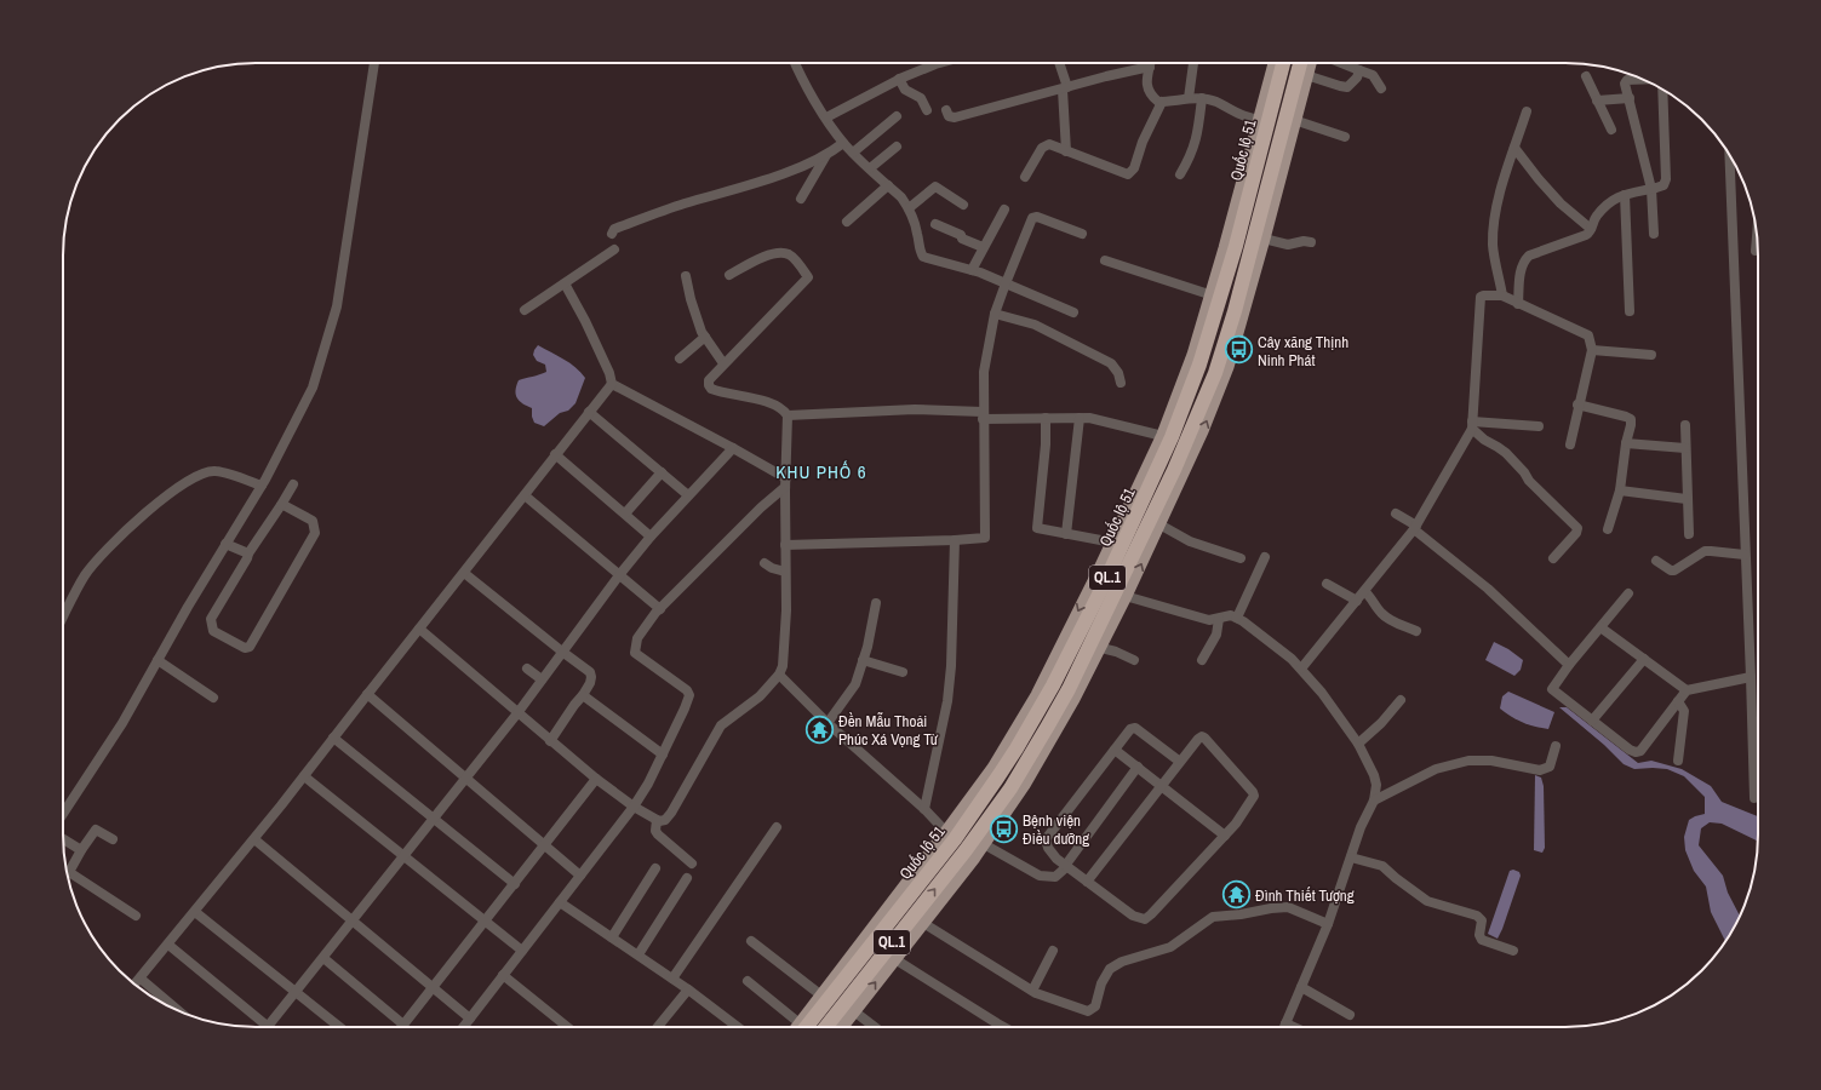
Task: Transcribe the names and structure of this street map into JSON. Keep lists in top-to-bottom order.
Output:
{
  "streets": {
    "highway": ["Quốc lộ 51", "QL.1"]
  },
  "districts": ["KHU PHỐ 6"],
  "places": {
    "bus stop": ["Cây xăng Thịnh Ninh Phát", "Bệnh viện Điều dưỡng"],
    "temple": ["Đền Mẫu Thoải Phúc Xá Vọng Từ", "Đình Thiết Tượng"]
  }
}
